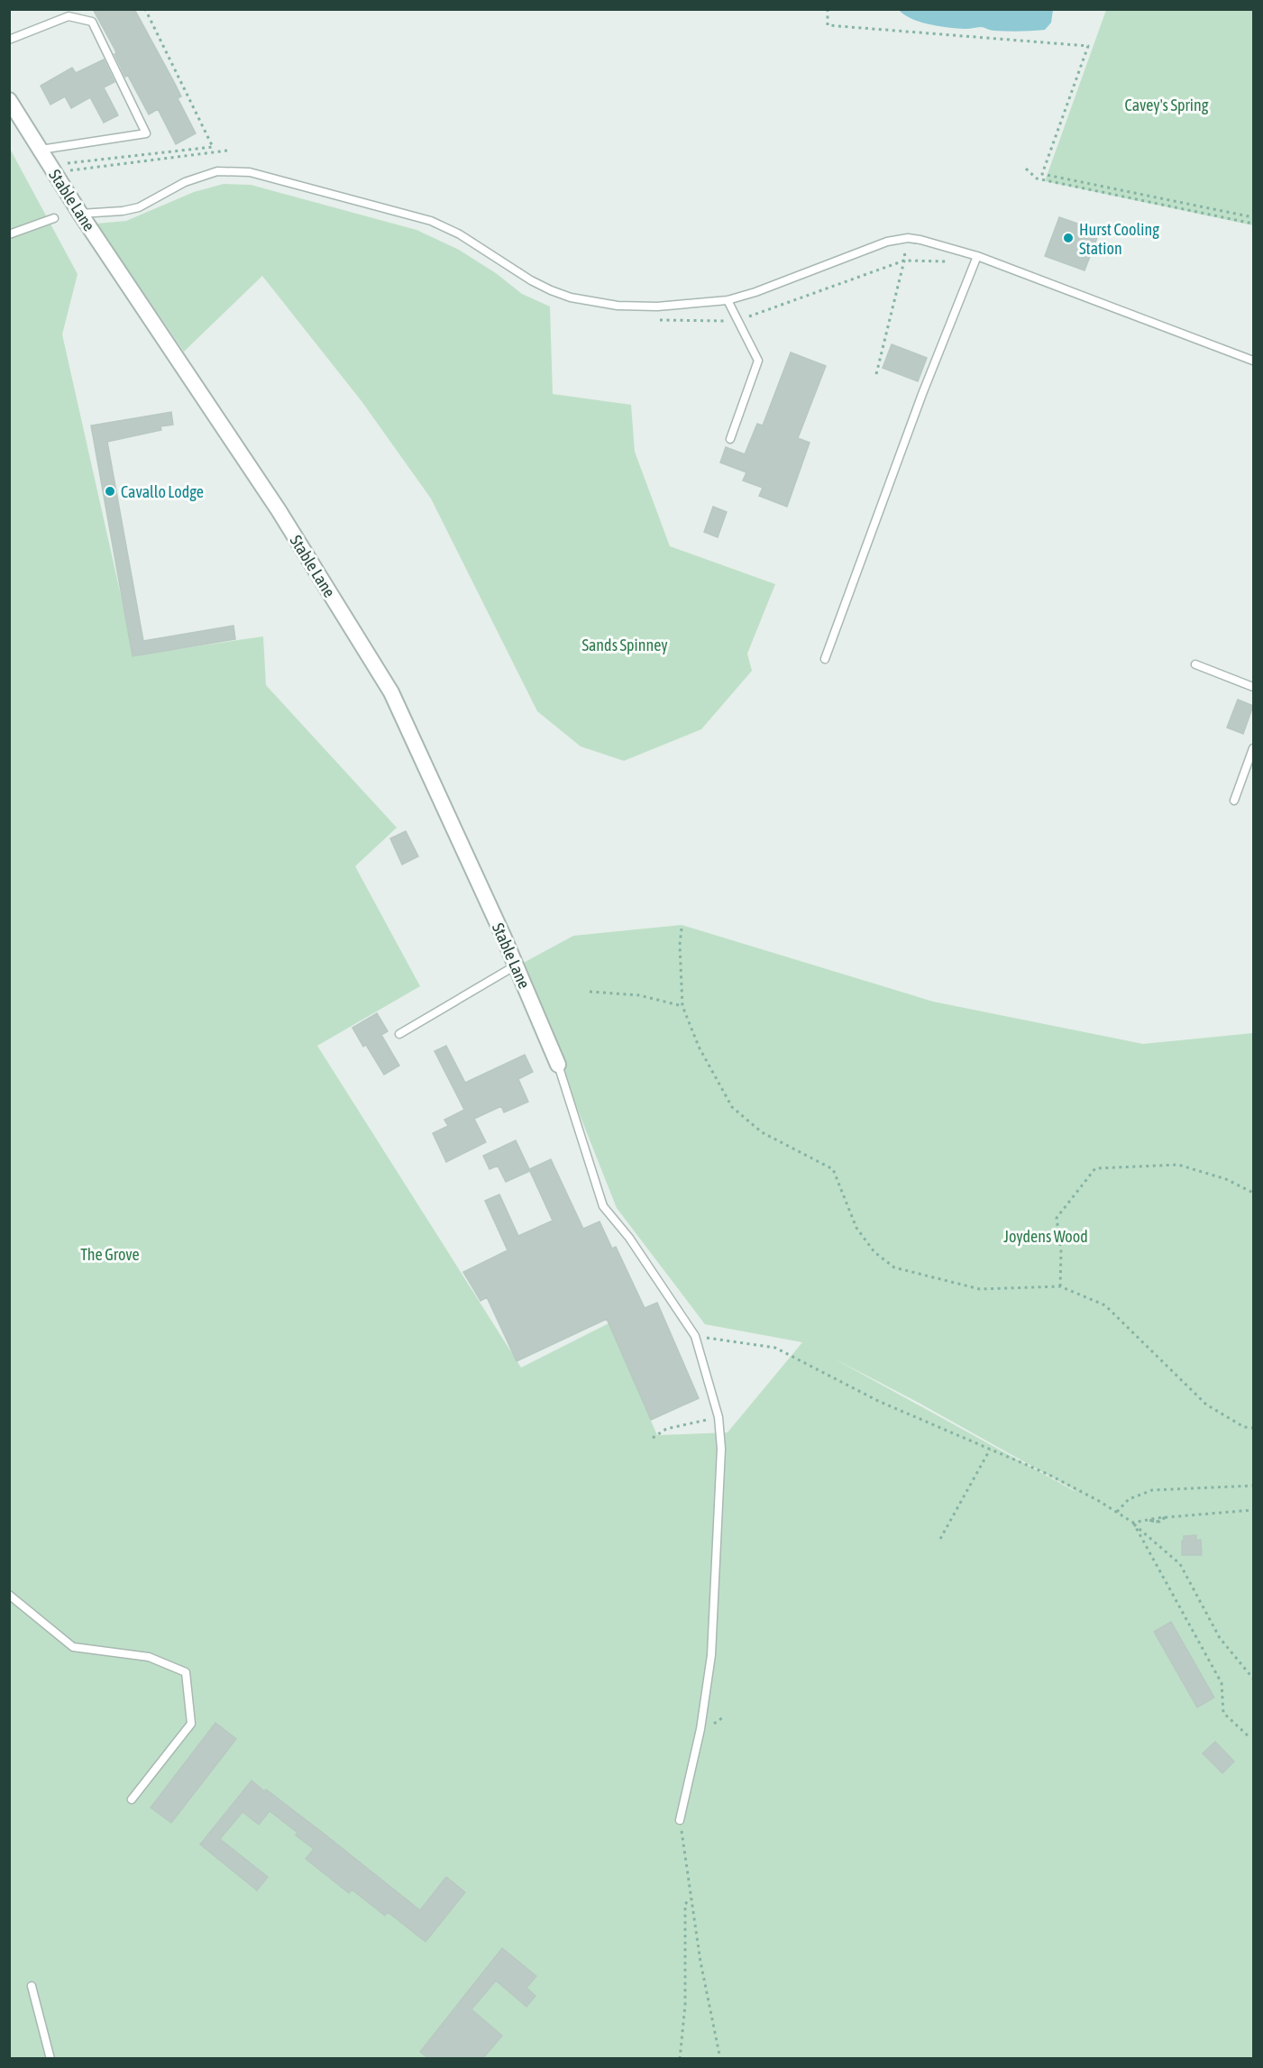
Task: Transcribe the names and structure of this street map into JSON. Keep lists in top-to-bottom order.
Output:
{
  "streets": {
    "street": ["Stable Lane"]
  },
  "parks": [
    "Cavey's Spring",
    "Sands Spinney",
    "Joydens Wood",
    "The Grove"
  ],
  "places": ["Hurst Cooling Station", "Cavallo Lodge"]
}
